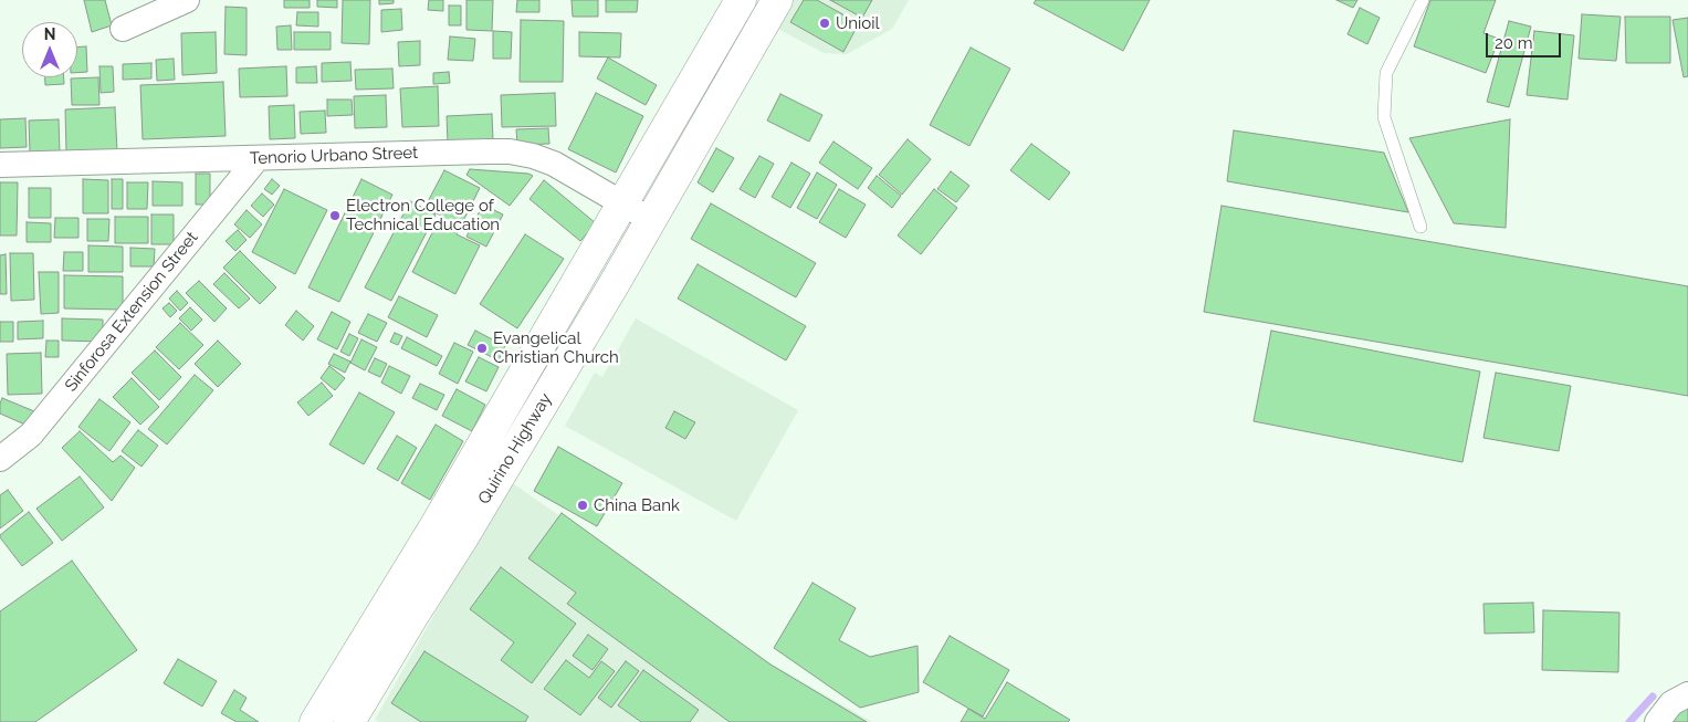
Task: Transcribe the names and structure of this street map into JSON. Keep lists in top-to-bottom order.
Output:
{
  "streets": {
    "main road": ["Quirino Highway"],
    "street": ["Tenorio Urbano Street", "Sinforosa Extension Street"]
  },
  "crossings": [
    ["Tenorio Urbano Street", "Sinforosa Extension Street"],
    ["Tenorio Urbano Street", "Quirino Highway"]
  ],
  "places": [
    "Unioil",
    "Electron College of Technical Education",
    "Evangelical Christian Church",
    "China Bank"
  ],
  "scale_bar": "20 m",
  "north": "top"
}
